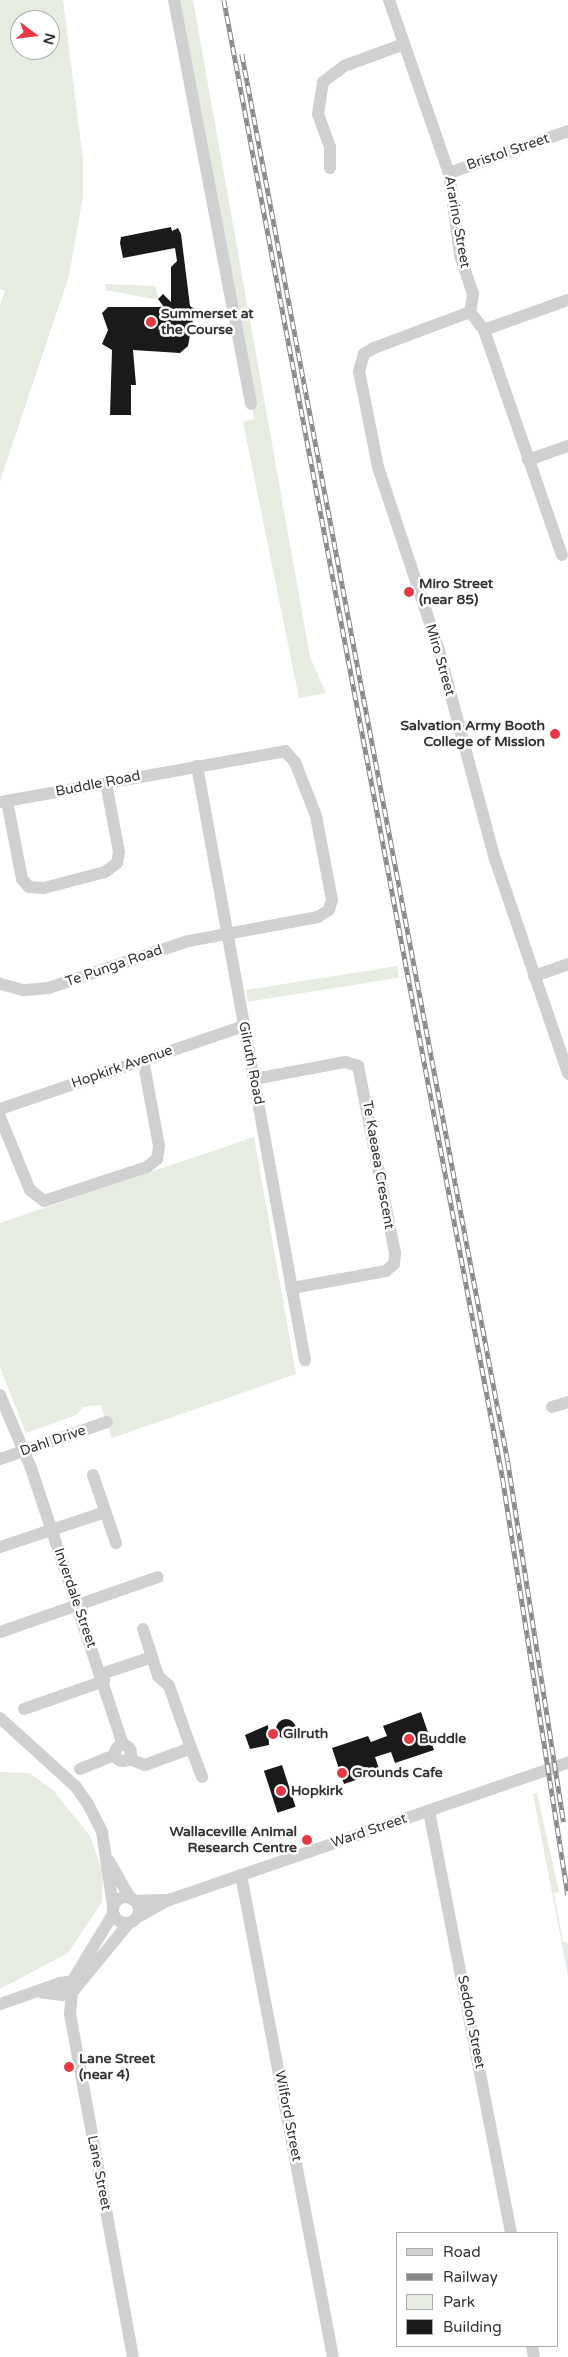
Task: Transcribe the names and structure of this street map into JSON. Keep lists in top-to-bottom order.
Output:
{
  "streets": {
    "street": [
      "Bristol Street",
      "Ararino Street",
      "Miro Street",
      "Buddle Road",
      "Te Punga Road",
      "Gilruth Road",
      "Hopkirk Avenue",
      "Te Kaeaea Crescent",
      "Dahl Drive",
      "Inverdale Street",
      "Ward Street",
      "Seddon Street",
      "Wilford Street",
      "Lane Street"
    ]
  },
  "crossings": [
    ["Bristol Street", "Ararino Street"],
    ["Ararino Street", "Miro Street"],
    ["Buddle Road", "Te Punga Road"],
    ["Buddle Road", "Gilruth Road"],
    ["Te Punga Road", "Gilruth Road"],
    ["Gilruth Road", "Hopkirk Avenue"],
    ["Gilruth Road", "Te Kaeaea Crescent"],
    ["Dahl Drive", "Inverdale Street"],
    ["Ward Street", "Seddon Street"],
    ["Ward Street", "Wilford Street"],
    ["Ward Street", "Lane Street"]
  ],
  "places": [
    "Summerset at the Course",
    "Miro Street (near 85)",
    "Salvation Army Booth College of Mission",
    "Gilruth",
    "Buddle",
    "Grounds Cafe",
    "Hopkirk",
    "Wallaceville Animal Research Centre",
    "Lane Street (near 4)"
  ],
  "legend": [
    "Road",
    "Railway",
    "Park",
    "Building"
  ],
  "north": "right"
}
